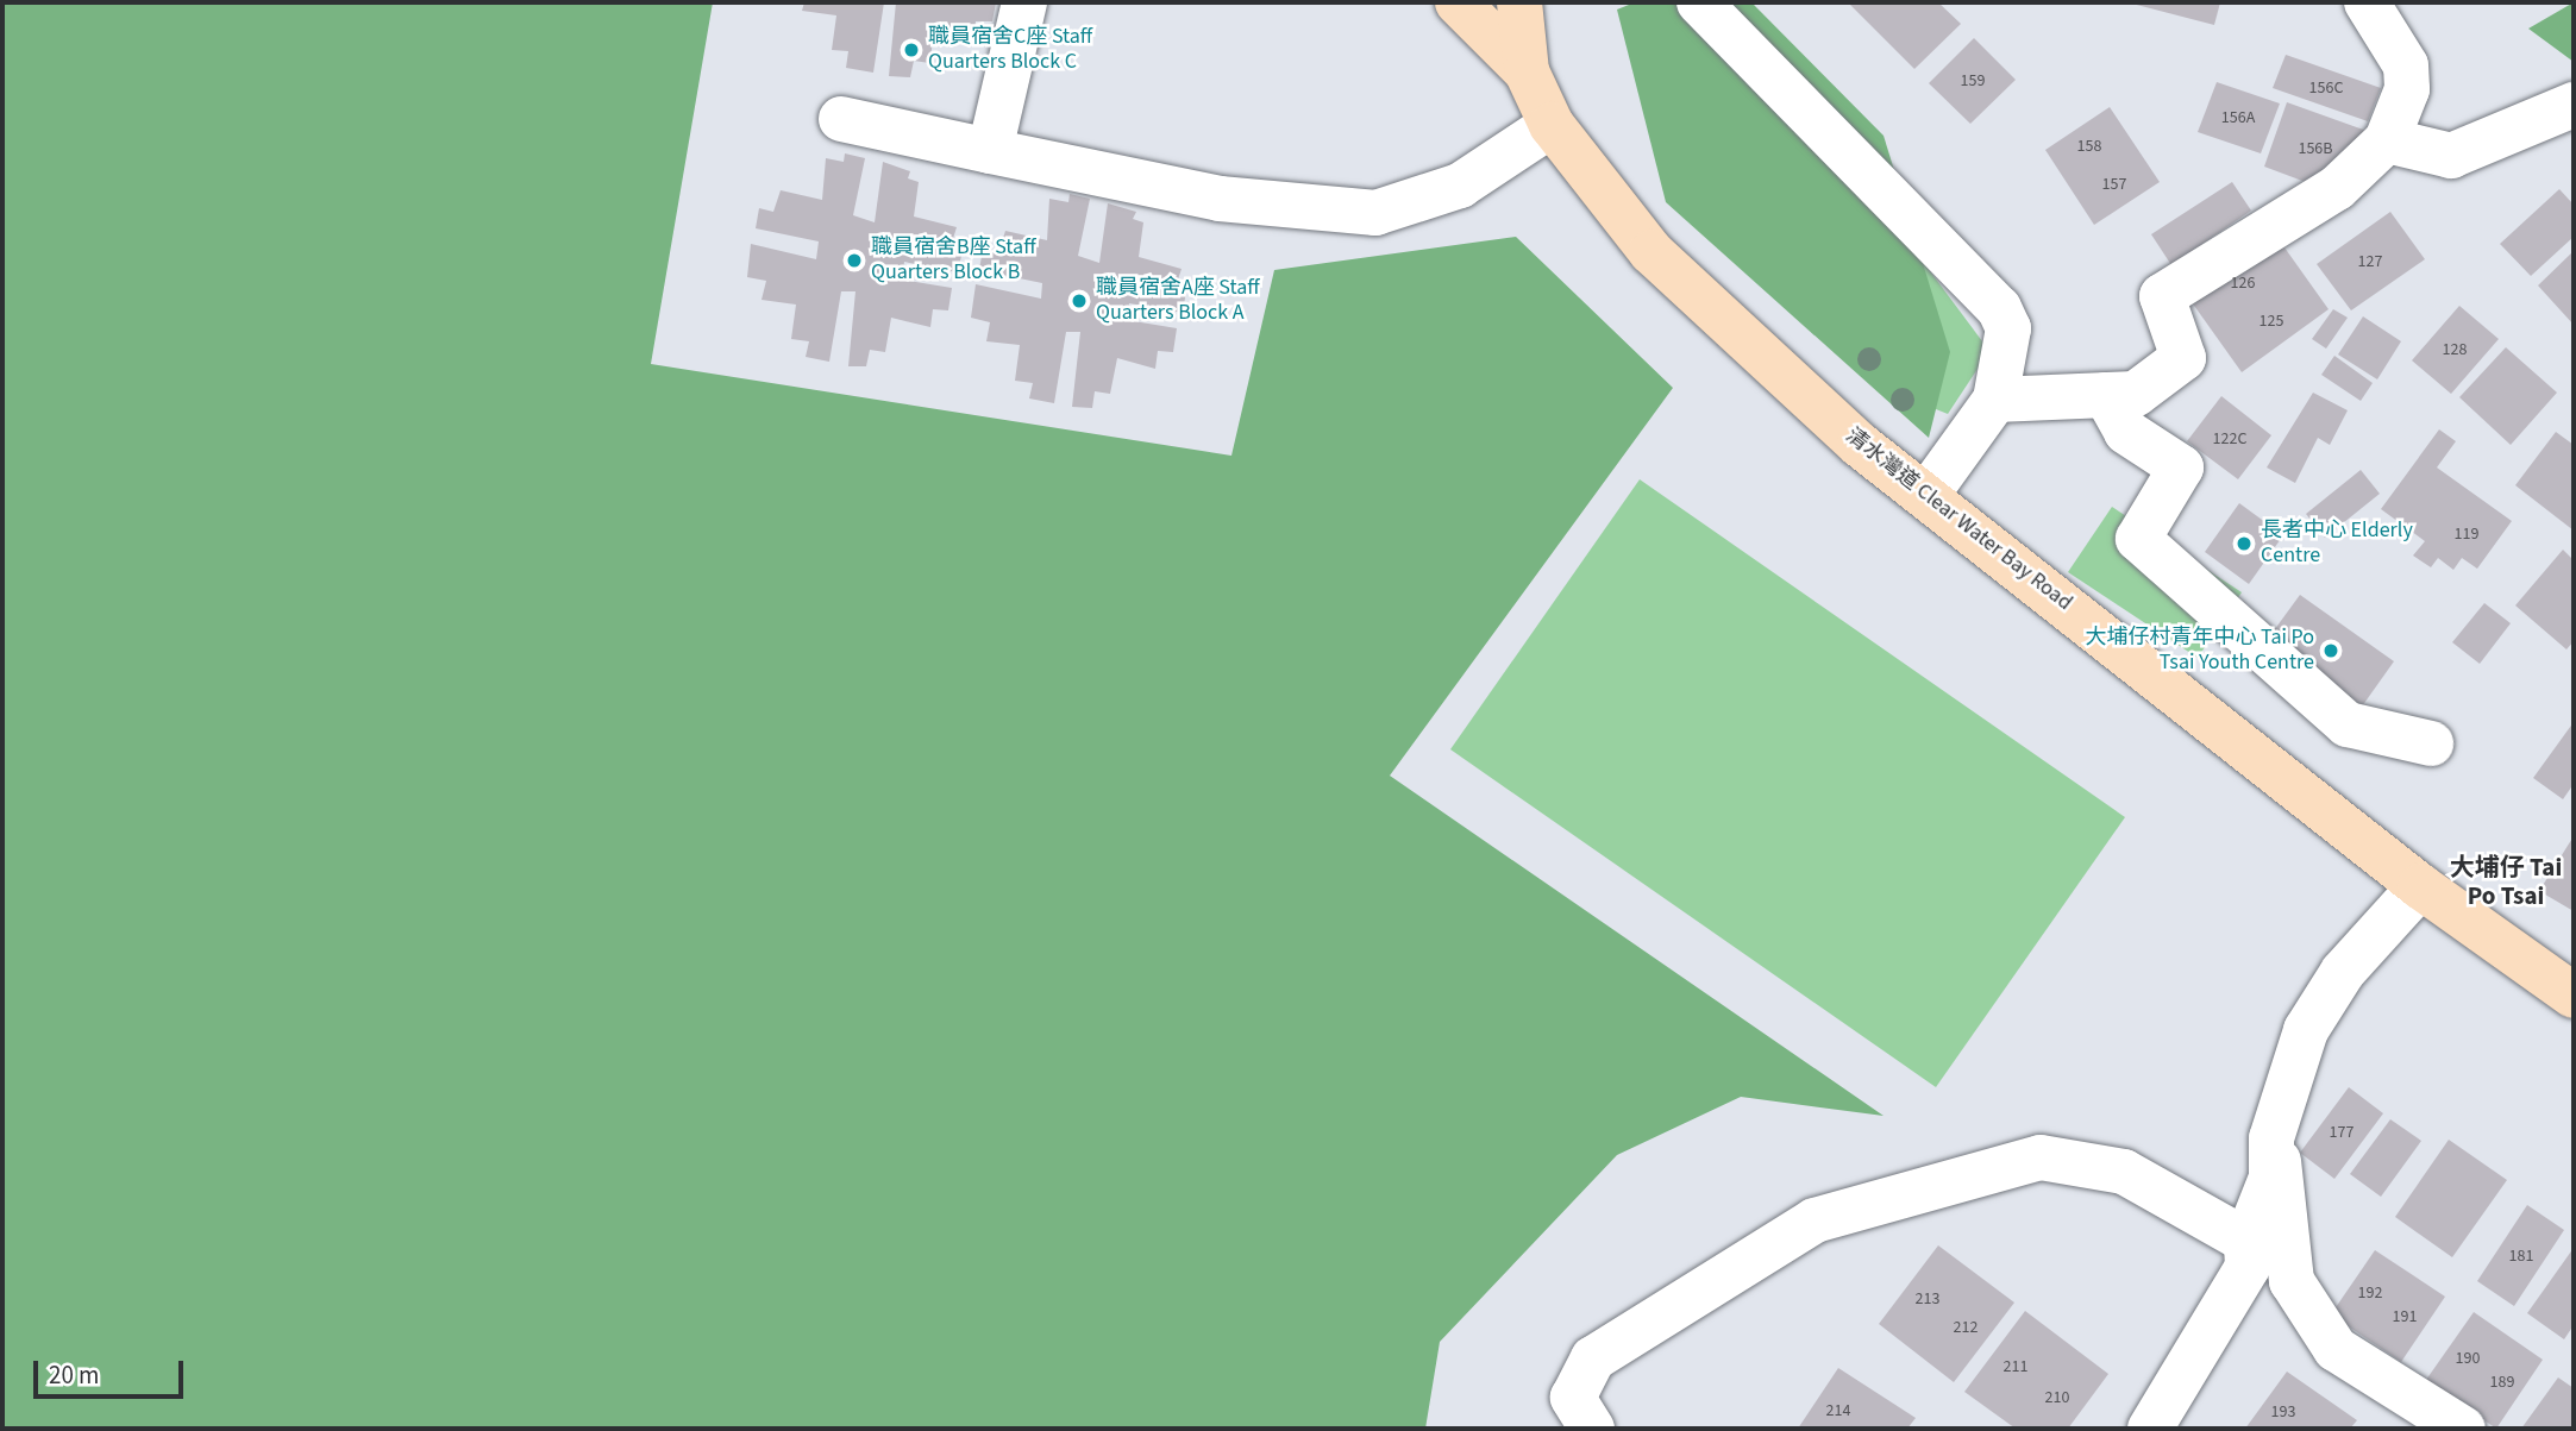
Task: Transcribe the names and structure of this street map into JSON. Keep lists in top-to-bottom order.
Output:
{
  "streets": {
    "main road": ["清水灣道 Clear Water Bay Road"]
  },
  "districts": ["大埔仔 Tai Po Tsai"],
  "places": [
    "職員宿舍C座 Staff Quarters Block C",
    "職員宿舍B座 Staff Quarters Block B",
    "職員宿舍A座 Staff Quarters Block A",
    "長者中心 Elderly Centre",
    "大埔仔村青年中心 Tai Po Tsai Youth Centre"
  ],
  "house_numbers": [
    "159",
    "156C",
    "156A",
    "158",
    "156B",
    "157",
    "127",
    "126",
    "125",
    "128",
    "122C",
    "119",
    "177",
    "181",
    "192",
    "213",
    "191",
    "212",
    "190",
    "211",
    "189",
    "210",
    "214",
    "193"
  ],
  "scale_bar": "20 m"
}
